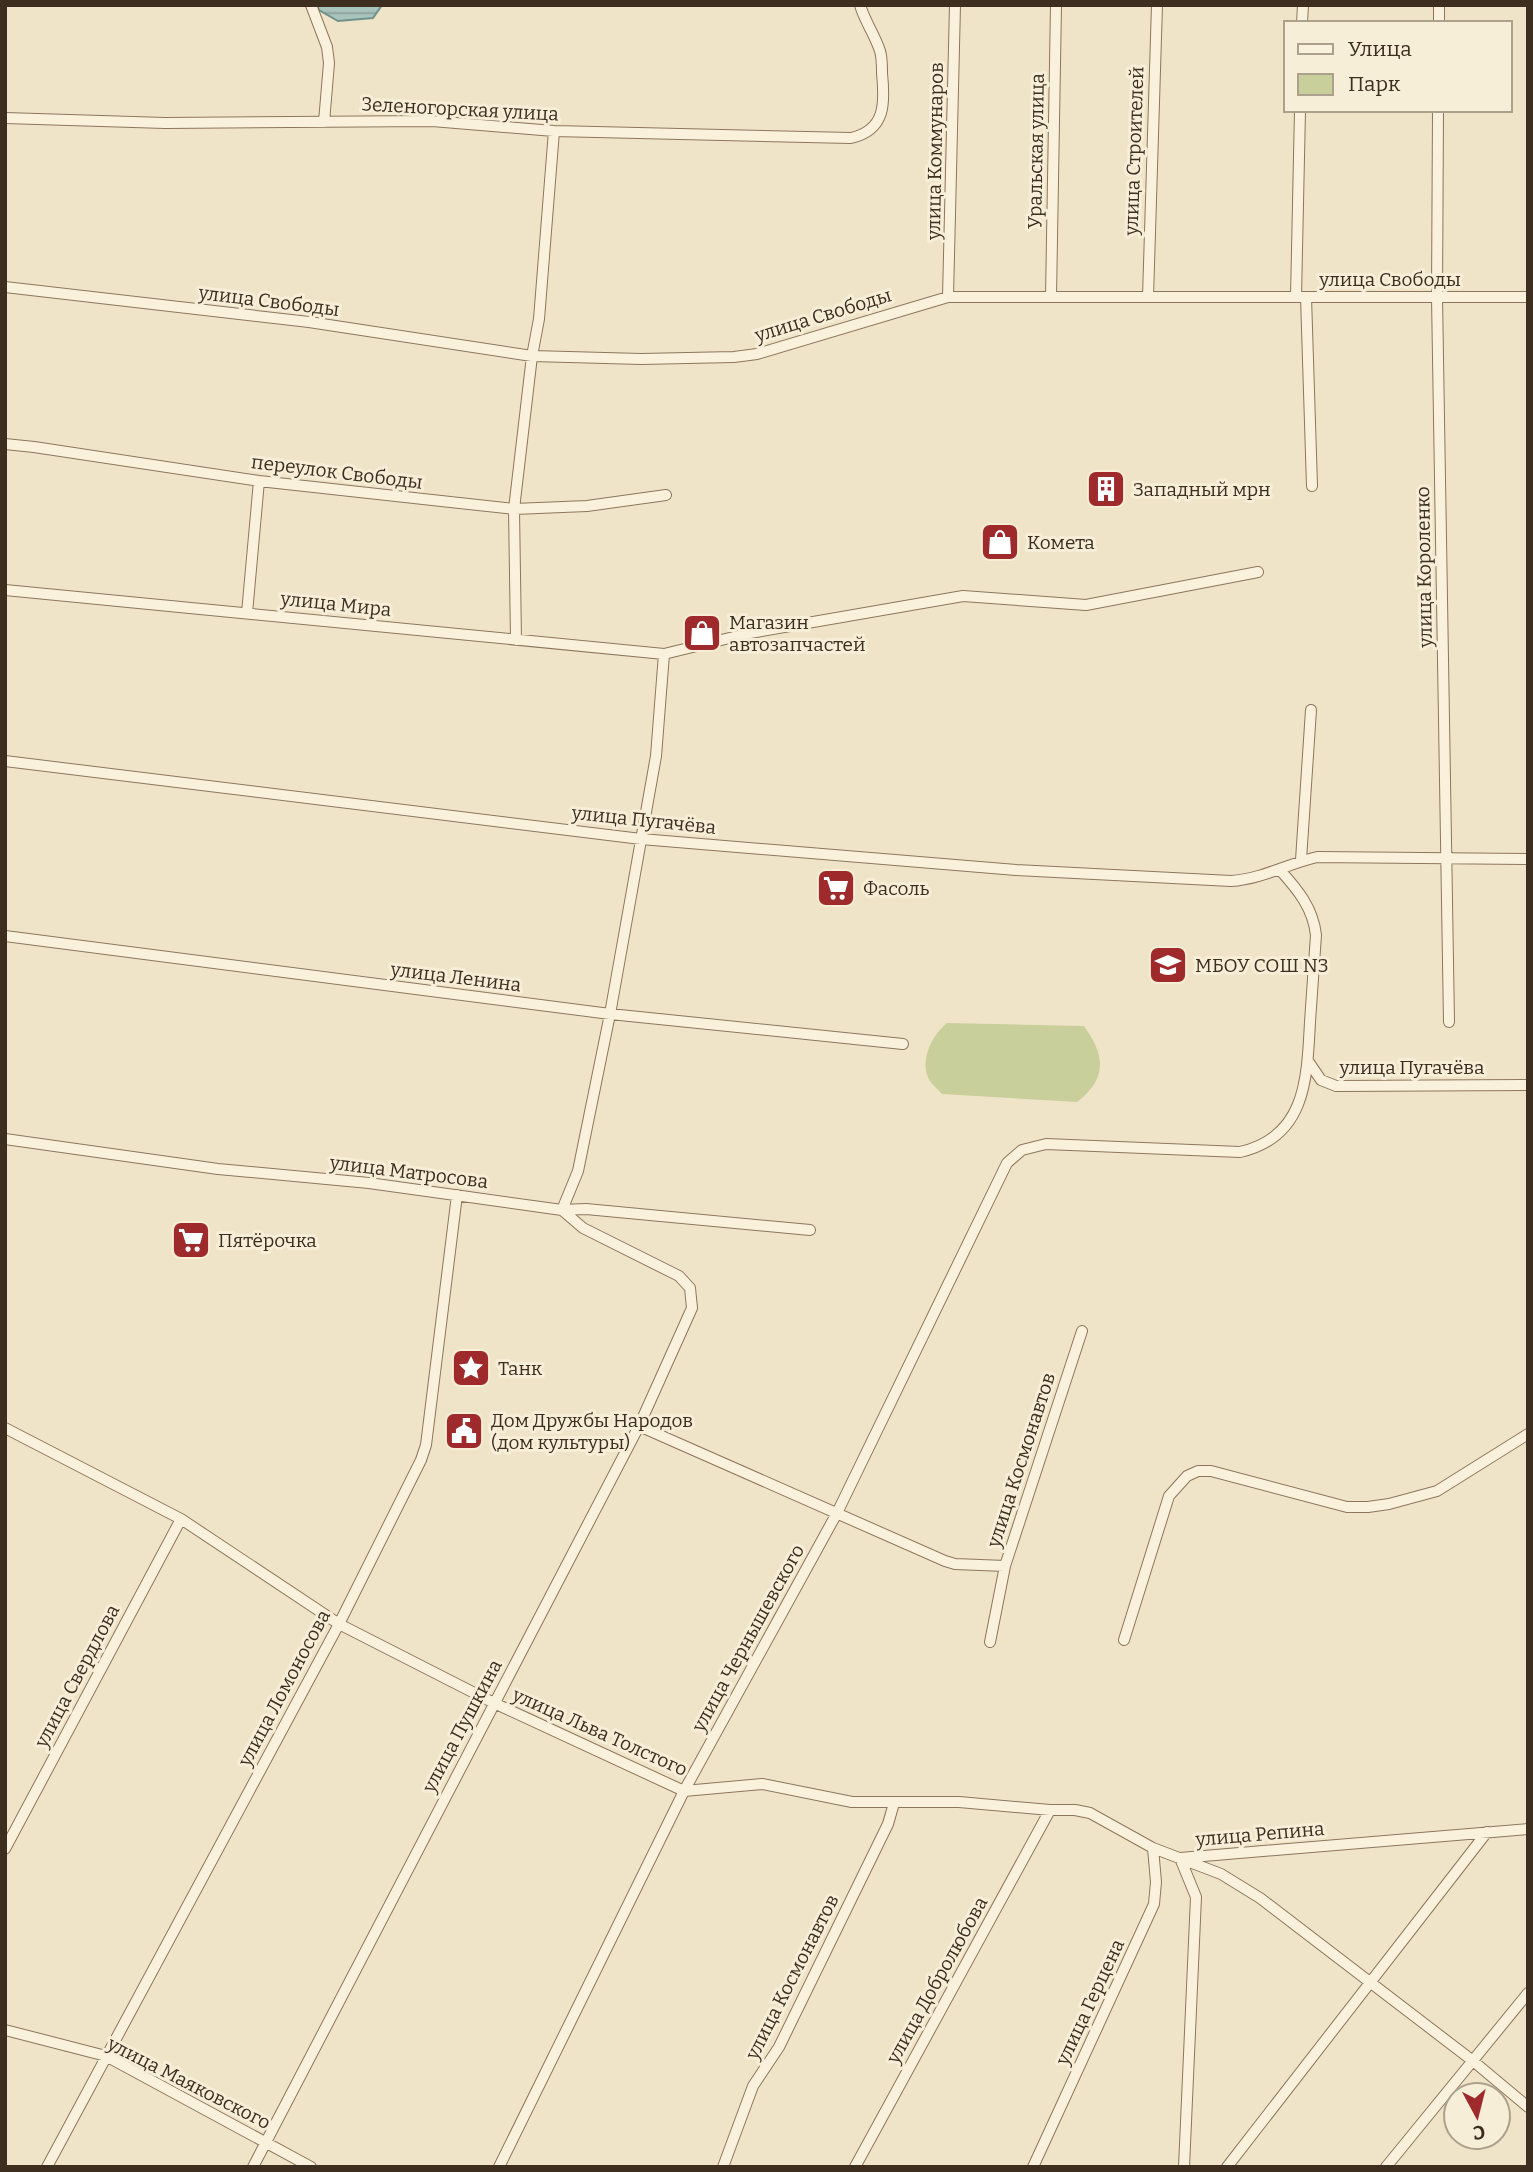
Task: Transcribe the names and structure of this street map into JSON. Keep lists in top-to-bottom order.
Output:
{
  "streets": {
    "street": [
      "Зеленогорская улица",
      "улица Коммунаров",
      "Уральская улица",
      "улица Строителей",
      "улица Свободы",
      "переулок Свободы",
      "улица Короленко",
      "улица Мира",
      "улица Пугачёва",
      "улица Ленина",
      "улица Матросова",
      "улица Космонавтов",
      "улица Чернышевского",
      "улица Свердлова",
      "улица Ломоносова",
      "улица Пушкина",
      "улица Льва Толстого",
      "улица Репина",
      "улица Добролюбова",
      "улица Герцена",
      "улица Маяковского"
    ]
  },
  "crossings": [
    ["улица Коммунаров", "улица Свободы"],
    ["Уральская улица", "улица Свободы"],
    ["улица Строителей", "улица Свободы"],
    ["улица Свободы", "улица Короленко"],
    ["улица Пугачёва", "улица Чернышевского"],
    ["улица Матросова", "улица Ломоносова"],
    ["улица Матросова", "улица Пушкина"],
    ["улица Космонавтов", "улица Льва Толстого"],
    ["улица Чернышевского", "улица Льва Толстого"],
    ["улица Свердлова", "улица Льва Толстого"],
    ["улица Ломоносова", "улица Льва Толстого"],
    ["улица Ломоносова", "улица Маяковского"],
    ["улица Пушкина", "улица Льва Толстого"],
    ["улица Пушкина", "улица Маяковского"],
    ["улица Льва Толстого", "улица Репина"],
    ["улица Льва Толстого", "улица Добролюбова"],
    ["улица Льва Толстого", "улица Герцена"]
  ],
  "places": {
    "building": ["Западный мрн"],
    "shop": ["Комета", "Магазин автозапчастей"],
    "supermarket": ["Фасоль", "Пятёрочка"],
    "school or university": ["МБОУ СОШ N3"],
    "place": ["Танк"],
    "public building": ["Дом Дружбы Народов (дом культуры)"]
  },
  "legend": ["Улица", "Парк"],
  "north": "bottom"
}
